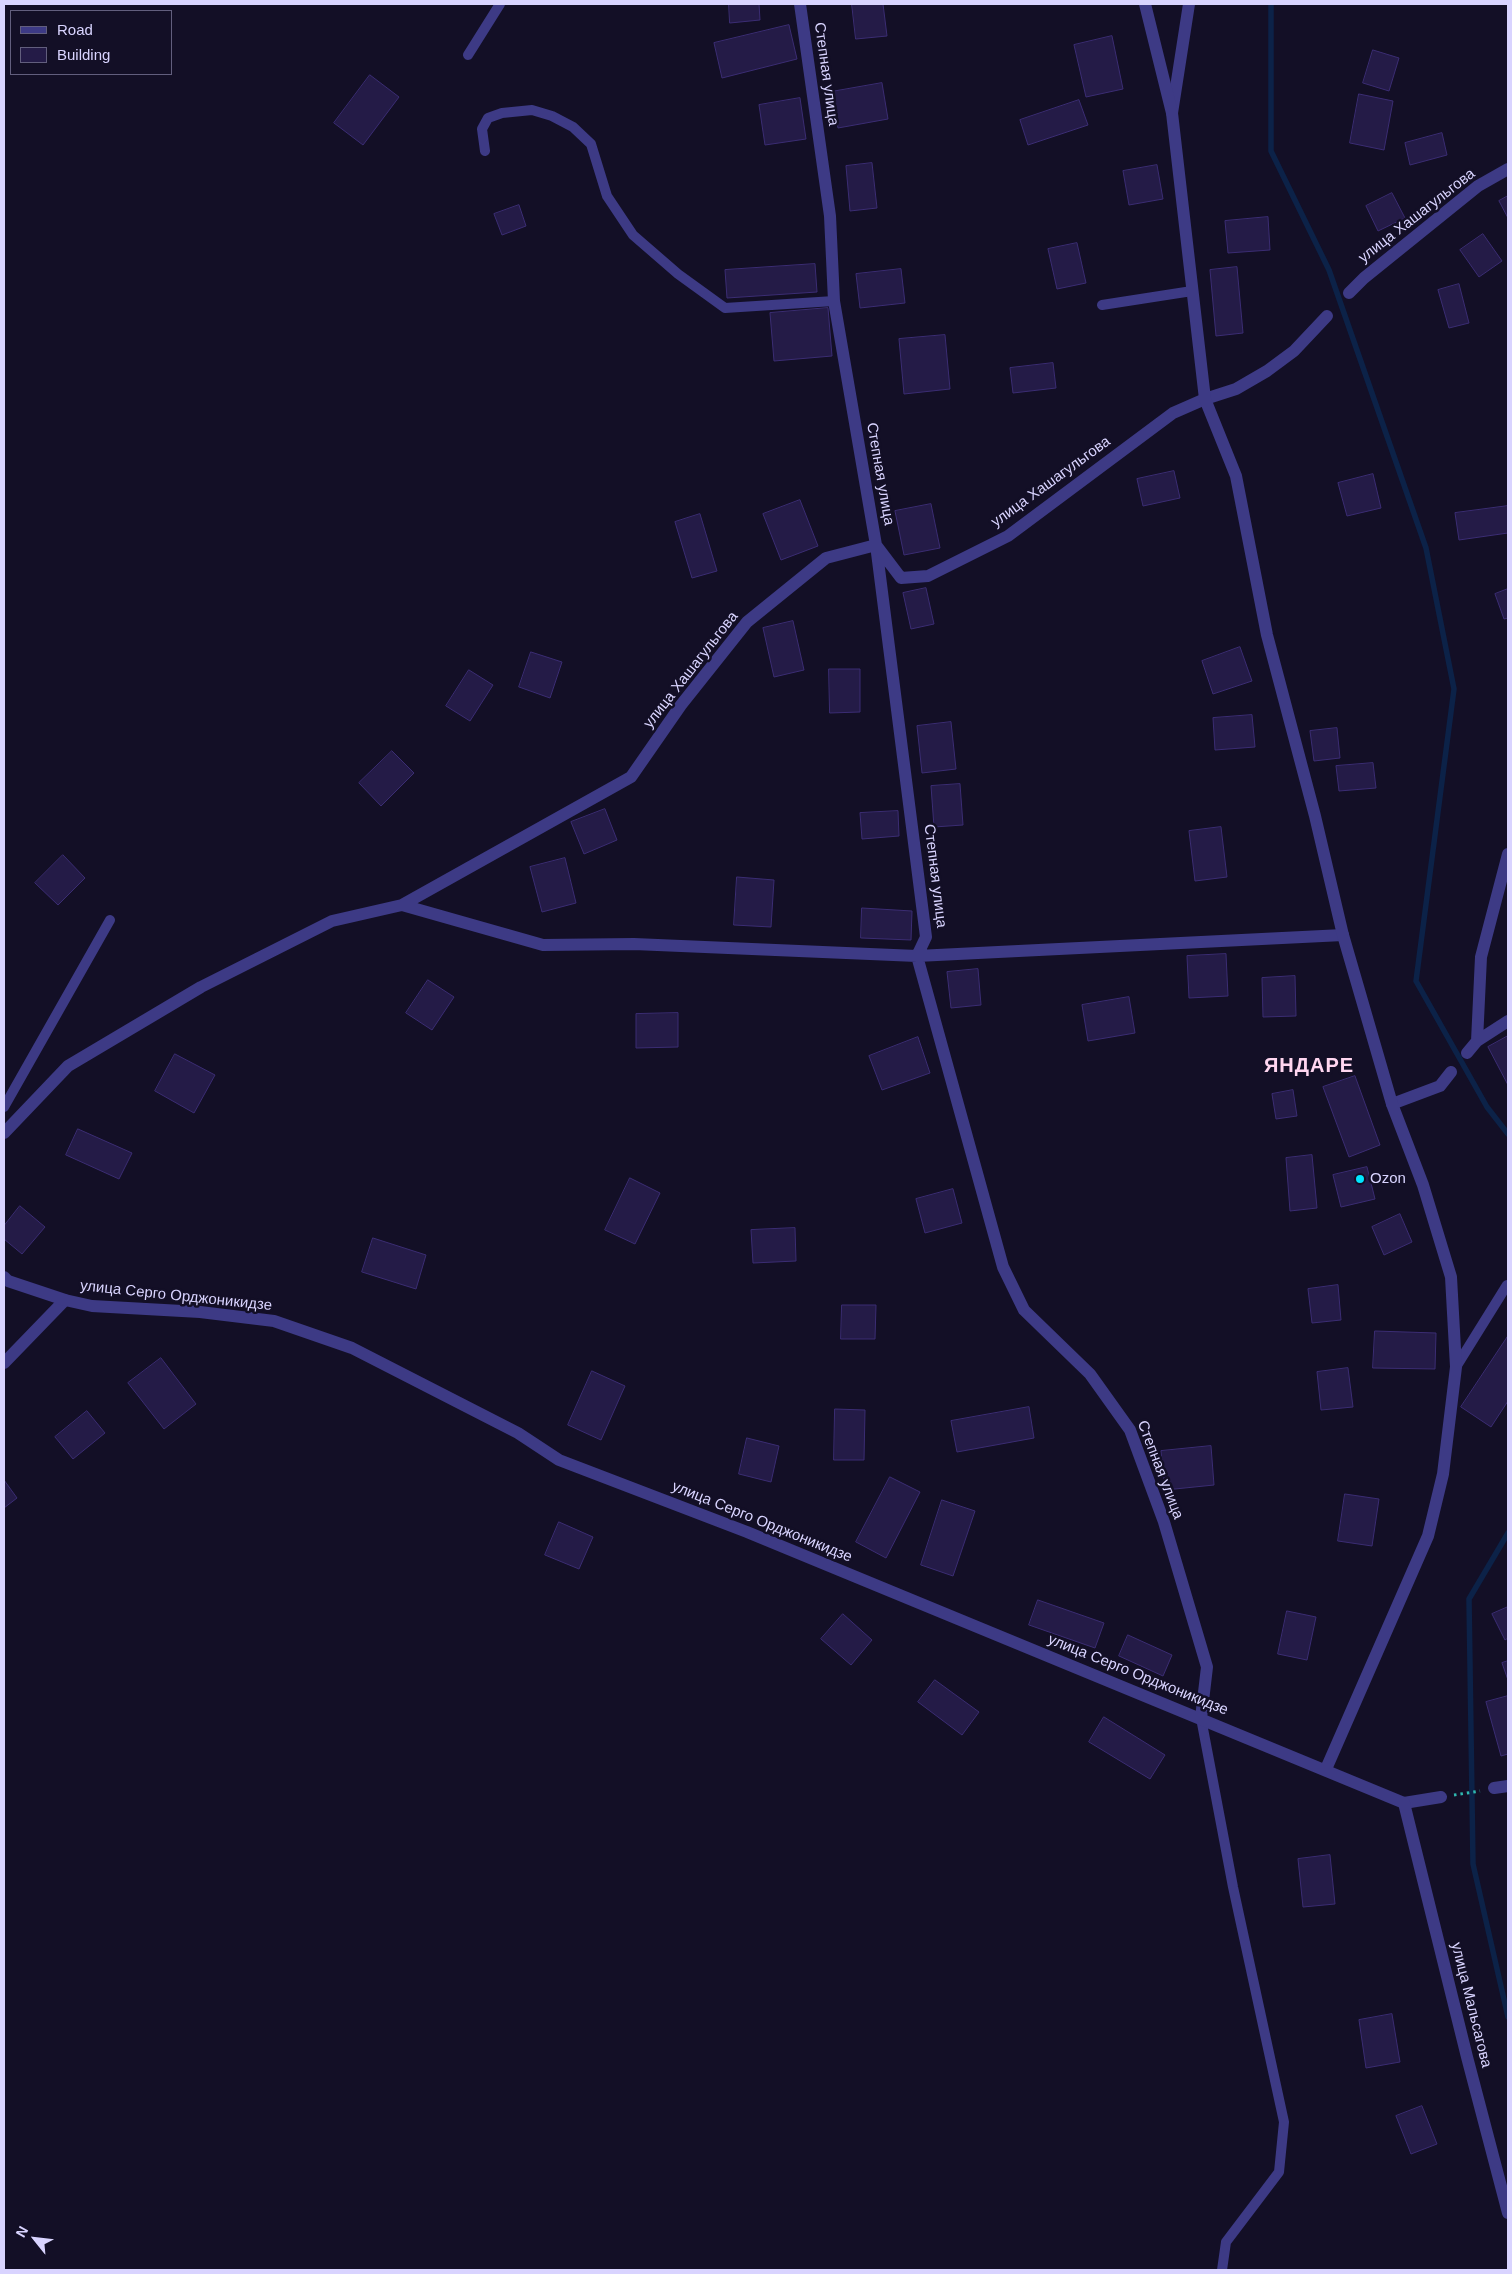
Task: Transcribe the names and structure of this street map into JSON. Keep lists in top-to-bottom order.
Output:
{
  "streets": {
    "street": [
      "Степная улица",
      "улица Хашагульгова",
      "улица Серго Орджоникидзе",
      "улица Мальсагова"
    ]
  },
  "crossings": [
    ["Степная улица", "улица Хашагульгова"],
    ["Степная улица", "улица Серго Орджоникидзе"],
    ["улица Серго Орджоникидзе", "улица Мальсагова"]
  ],
  "districts": ["ЯНДАРЕ"],
  "places": ["Ozon"],
  "legend": ["Road", "Building"],
  "north": "top left"
}
